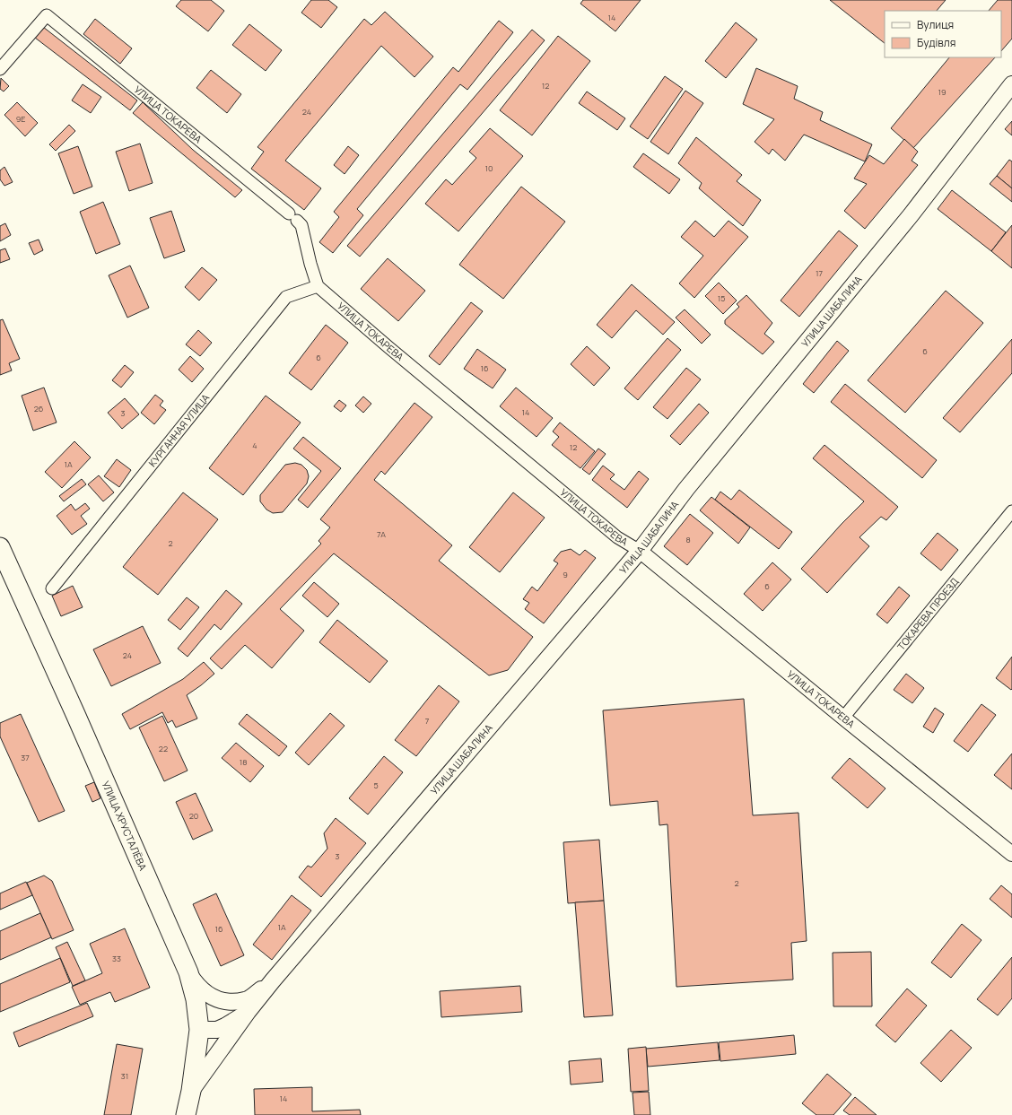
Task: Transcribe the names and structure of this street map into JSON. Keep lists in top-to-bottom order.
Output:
{
  "streets": {
    "main road": ["УЛИЦА ШАБАЛИНА", "УЛИЦА ХРУСТАЛЁВА"],
    "street": ["УЛИЦА ТОКАРЕВА", "КУРГАННАЯ УЛИЦА", "ТОКАРЕВА ПРОЕЗД"]
  },
  "crossings": [
    ["УЛИЦА ТОКАРЕВА", "УЛИЦА ШАБАЛИНА"],
    ["УЛИЦА ТОКАРЕВА", "КУРГАННАЯ УЛИЦА"],
    ["УЛИЦА ТОКАРЕВА", "ТОКАРЕВА ПРОЕЗД"],
    ["УЛИЦА ШАБАЛИНА", "УЛИЦА ХРУСТАЛЁВА"]
  ],
  "house_numbers": [
    "14",
    "12",
    "19",
    "24",
    "9Е",
    "10",
    "17",
    "15",
    "6",
    "6",
    "16",
    "26",
    "14",
    "3",
    "4",
    "12",
    "1А",
    "7А",
    "8",
    "2",
    "9",
    "6",
    "24",
    "7",
    "22",
    "37",
    "18",
    "5",
    "20",
    "3",
    "2",
    "1А",
    "16",
    "33",
    "31",
    "14"
  ],
  "legend": ["Вулиця", "Будівля"]
}
